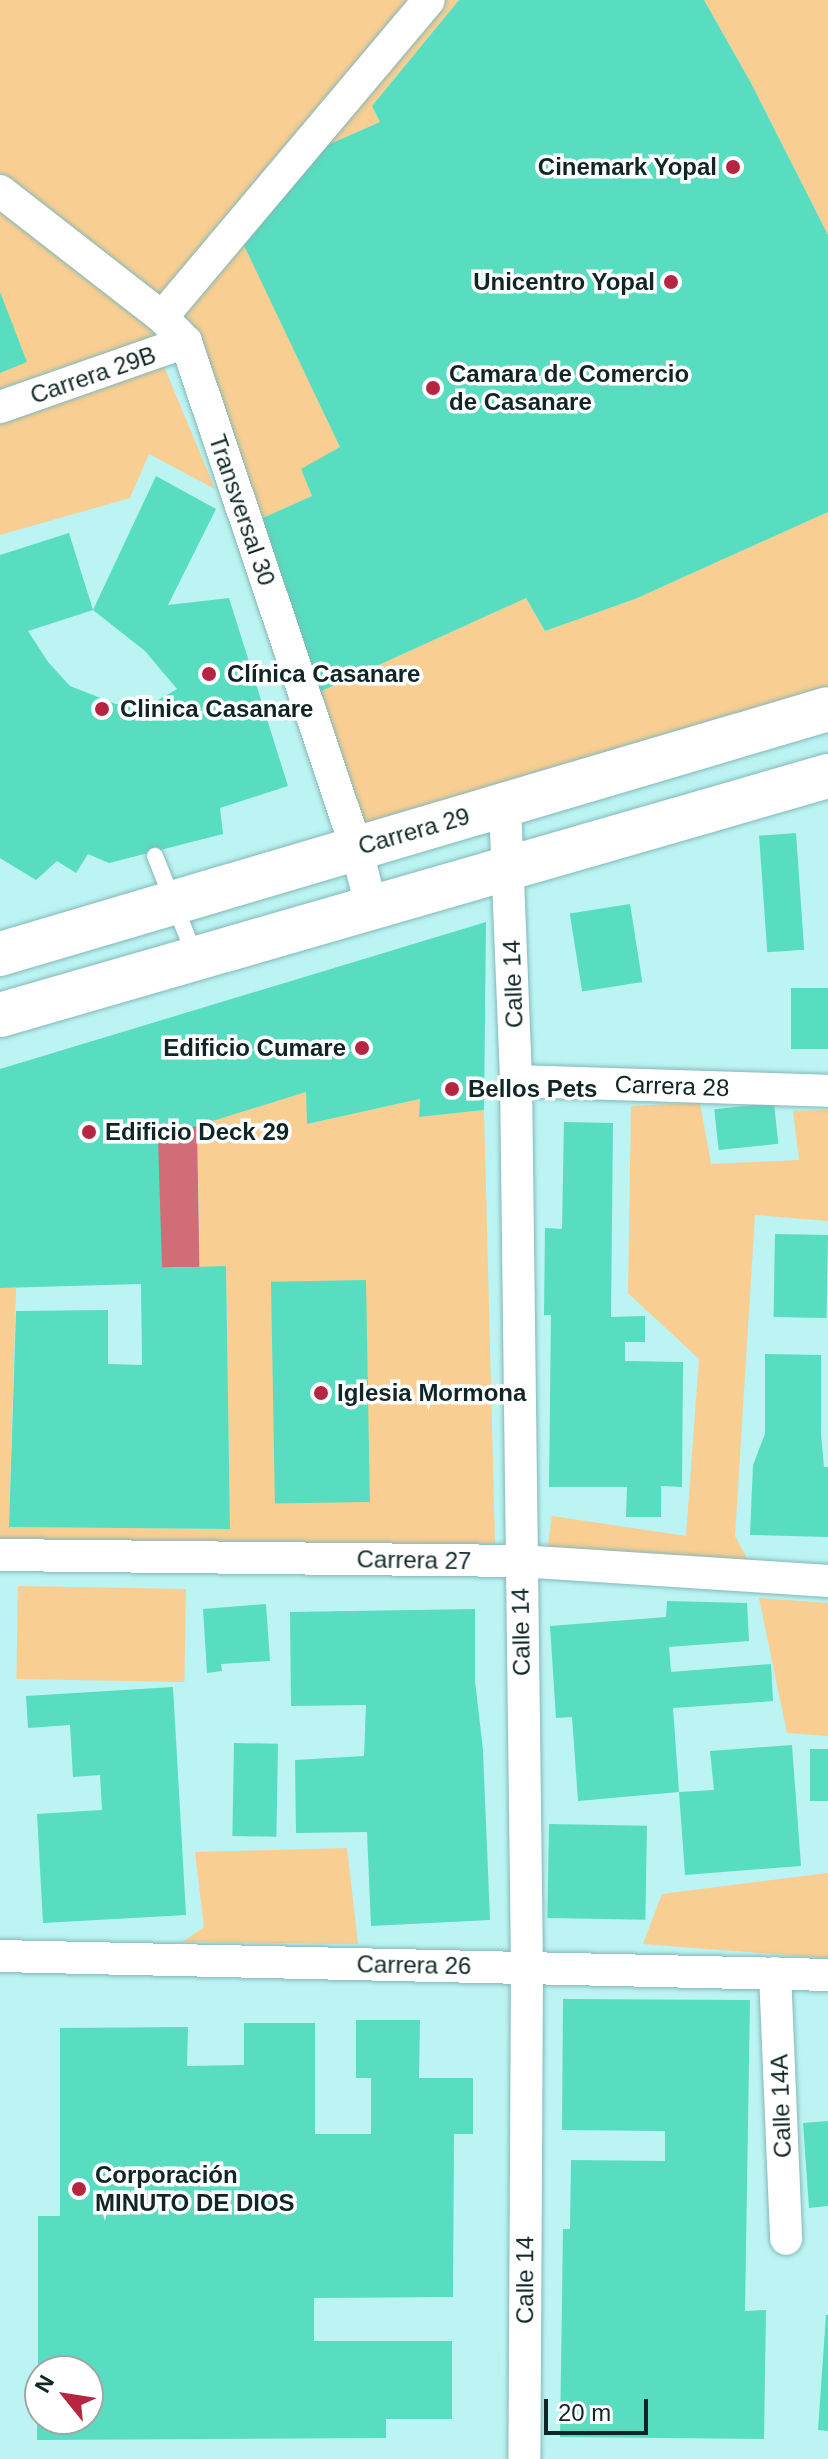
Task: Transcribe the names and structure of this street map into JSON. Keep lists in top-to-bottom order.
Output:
{
  "streets": {
    "main road": ["Carrera 29"],
    "street": [
      "Carrera 29B",
      "Transversal 30",
      "Calle 14",
      "Carrera 28",
      "Carrera 27",
      "Carrera 26",
      "Calle 14A"
    ]
  },
  "crossings": [
    ["Carrera 29B", "Transversal 30"],
    ["Transversal 30", "Carrera 29"],
    ["Carrera 29", "Calle 14"],
    ["Calle 14", "Carrera 28"],
    ["Calle 14", "Carrera 27"],
    ["Calle 14", "Carrera 26"],
    ["Carrera 26", "Calle 14A"]
  ],
  "places": [
    "Cinemark Yopal",
    "Unicentro Yopal",
    "Camara de Comercio de Casanare",
    "Clínica Casanare",
    "Clinica Casanare",
    "Edificio Cumare",
    "Bellos Pets",
    "Edificio Deck 29",
    "Iglesia Mormona",
    "Corporación MINUTO DE DIOS"
  ],
  "scale_bar": "20 m",
  "north": "top left"
}
